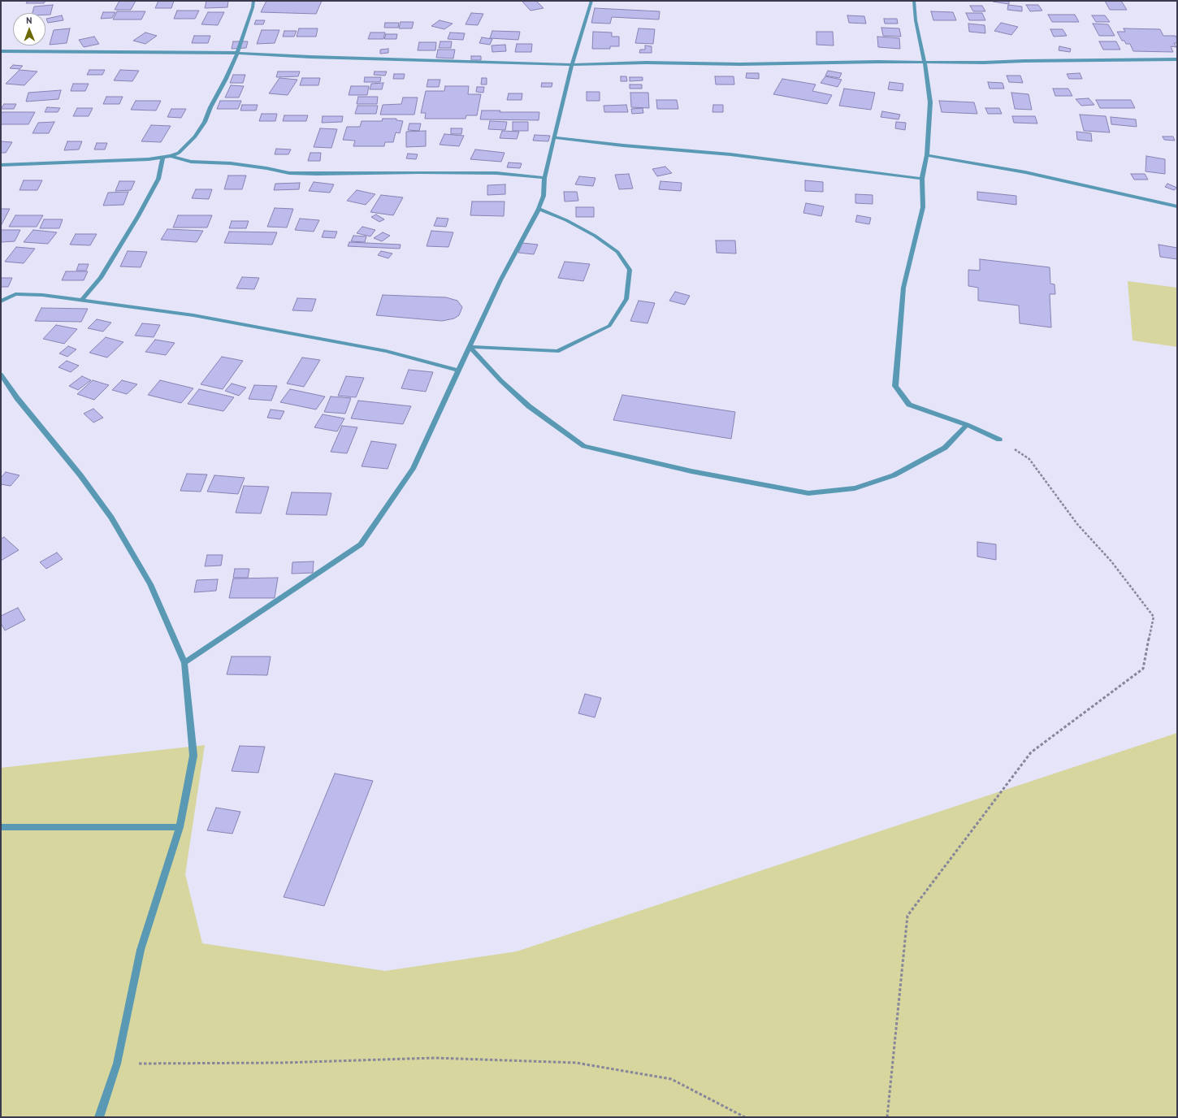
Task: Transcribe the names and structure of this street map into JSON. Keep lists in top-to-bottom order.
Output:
{
  "north": "top"
}
